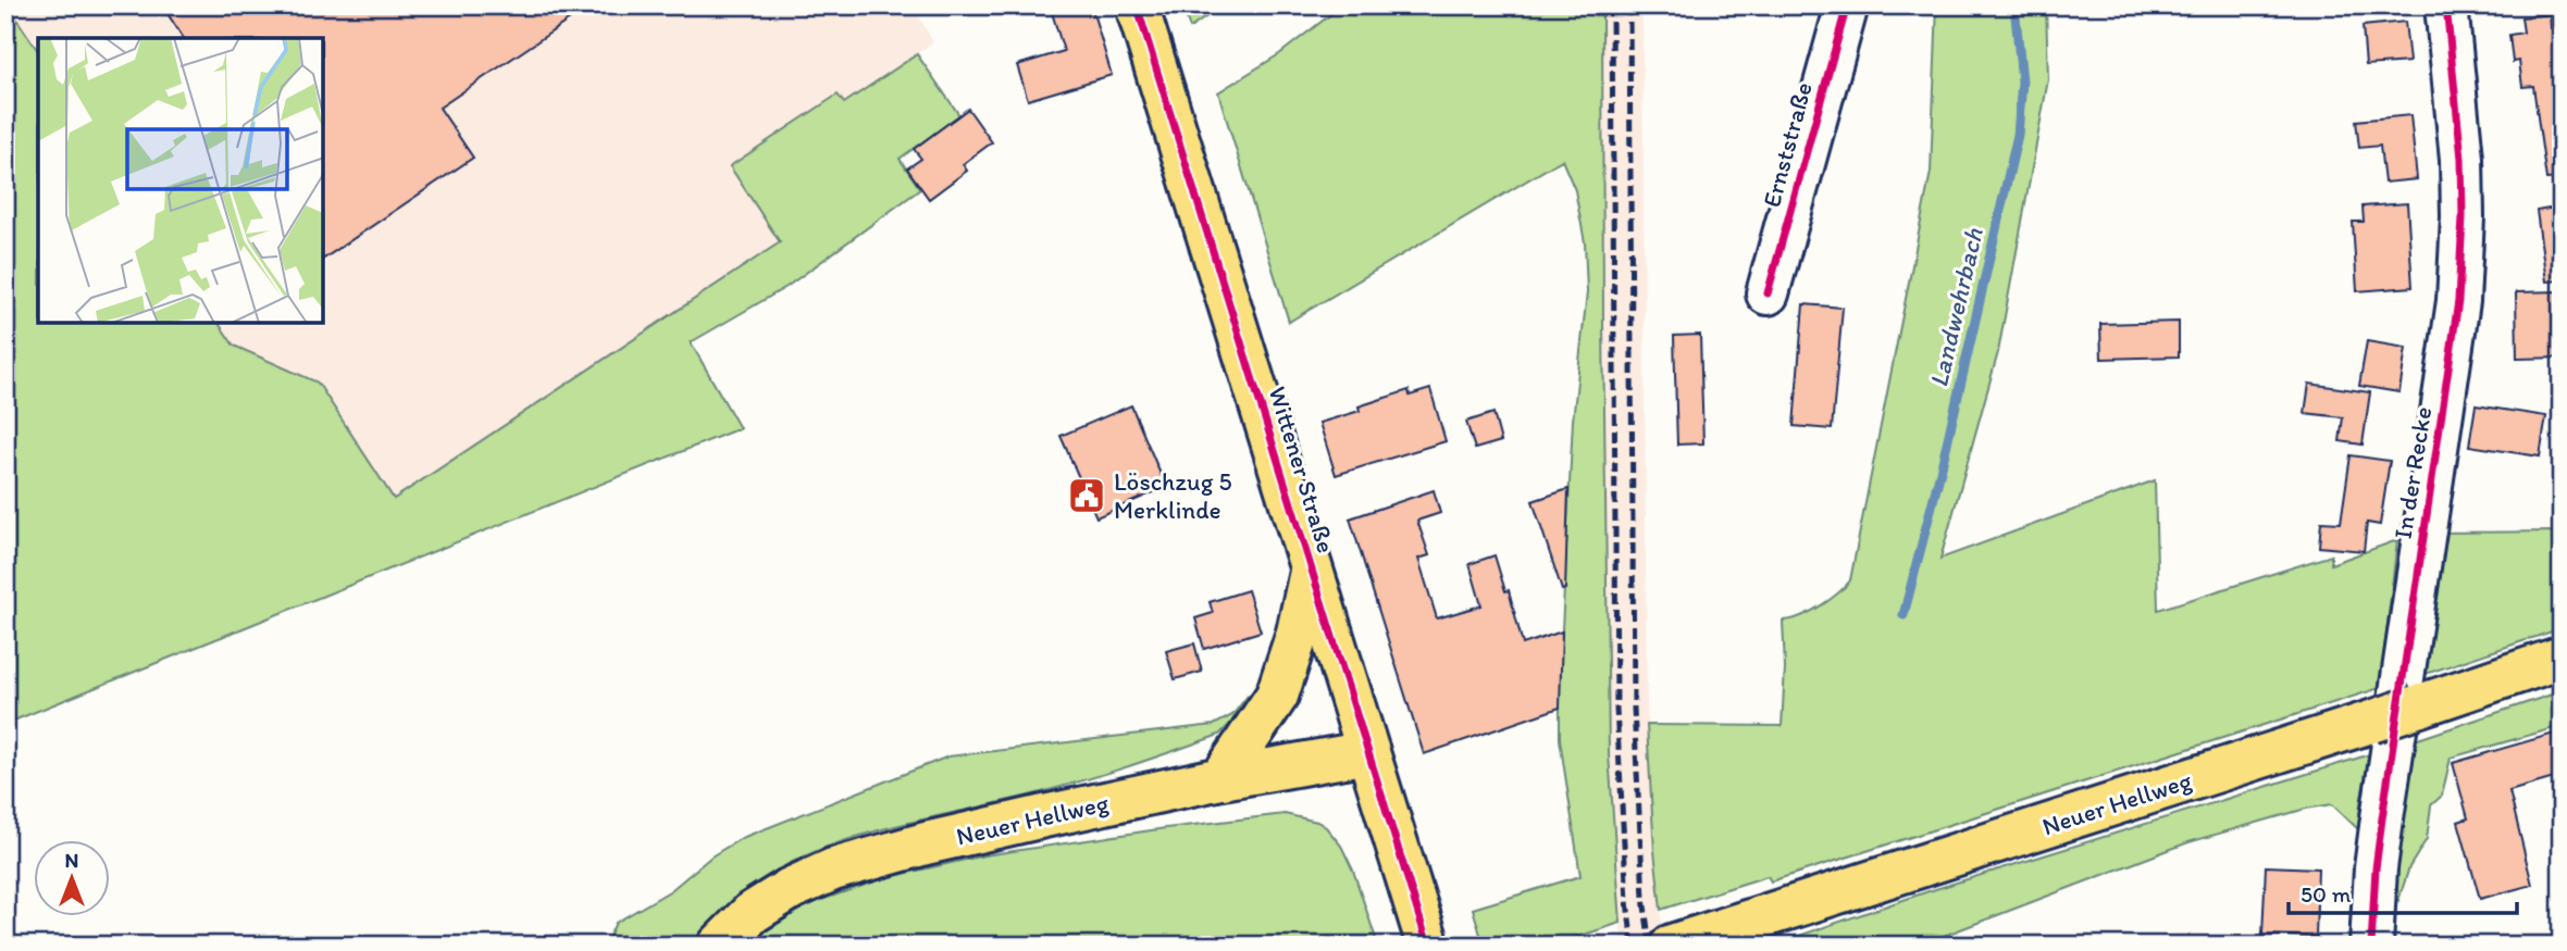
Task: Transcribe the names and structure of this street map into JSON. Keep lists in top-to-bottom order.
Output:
{
  "streets": {
    "main road": ["Wittener Straße", "Neuer Hellweg"],
    "street": ["Ernststraße", "In der Recke"]
  },
  "crossings": [
    ["Wittener Straße", "Neuer Hellweg"]
  ],
  "water": ["Landwehrbach"],
  "places": {
    "public building": ["Löschzug 5 Merklinde"]
  },
  "scale_bar": "50 m",
  "north": "top"
}
